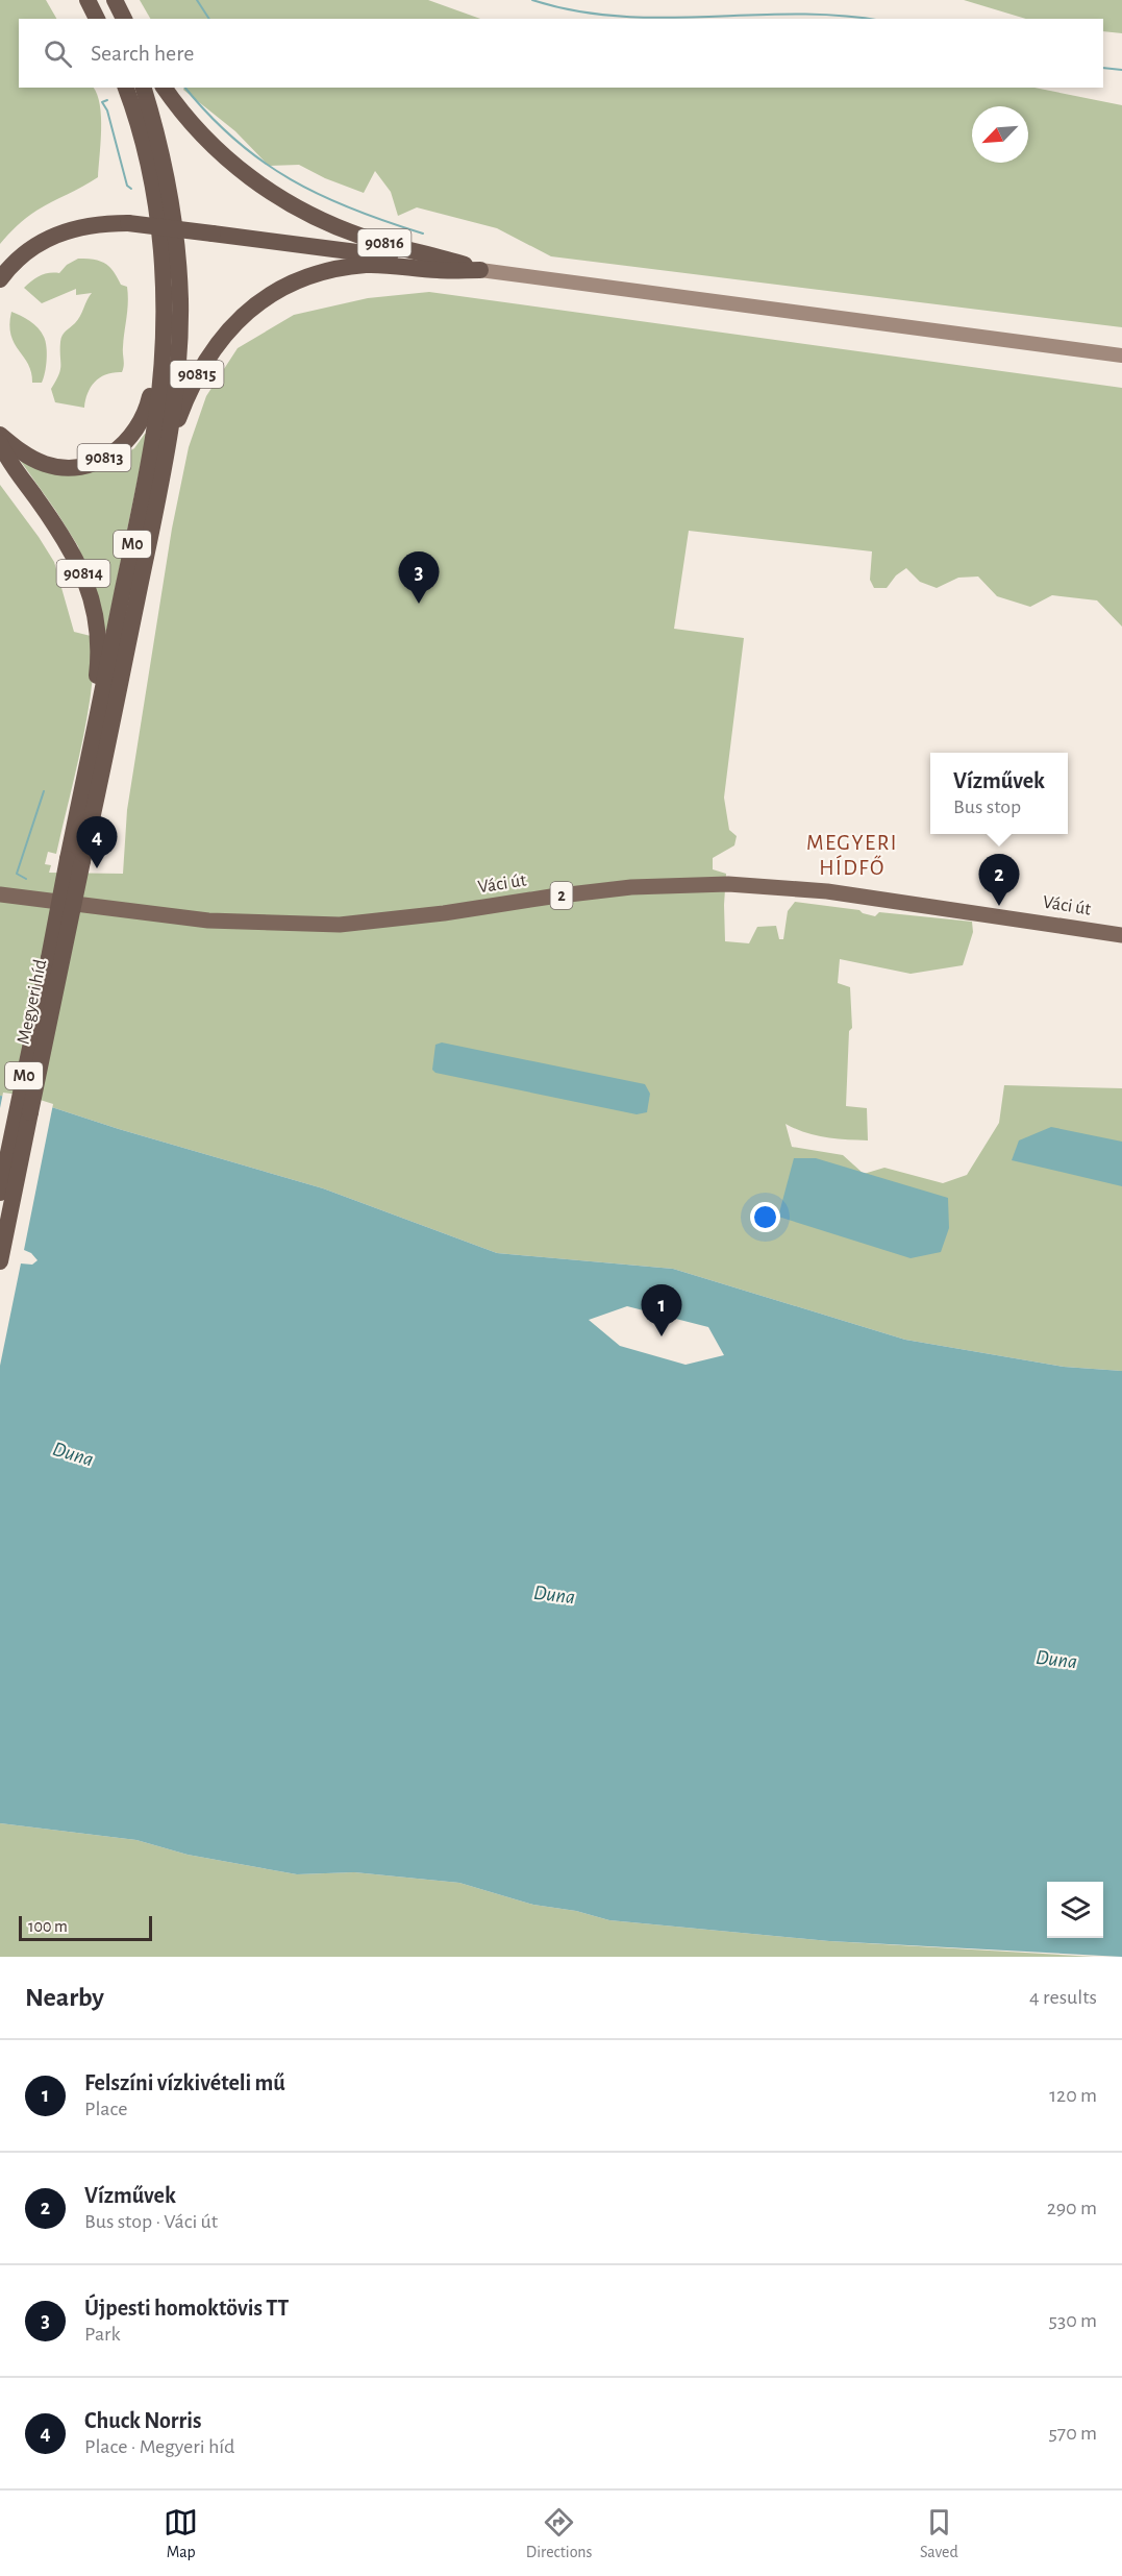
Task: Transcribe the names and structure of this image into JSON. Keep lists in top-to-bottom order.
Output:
{
  "streets": {
    "highway": [
      "90816",
      "90815",
      "90813",
      "M0",
      "90814",
      "Megyeri híd"
    ],
    "main road": ["Váci út", "2"]
  },
  "crossings": [
    ["90816", "90815"],
    ["90815", "M0"],
    ["90813", "M0"],
    ["M0", "90814"],
    ["M0", "Megyeri híd"]
  ],
  "districts": ["MEGYERI HÍDFŐ"],
  "water": ["Duna"],
  "scale_bar": "100 m",
  "north": "bottom left",
  "page": {
    "search": "Search here",
    "pins": [
      "3",
      "4",
      "2",
      "1"
    ],
    "popup": ["Vízművek", "Bus stop"],
    "scale": "100 m",
    "heading": ["Nearby", "4 results"],
    "list": [
      {
        "mark": "1",
        "name": "Felszíni vízkivételi mű",
        "note": "Place",
        "value": "120 m"
      },
      {
        "mark": "2",
        "name": "Vízművek",
        "note": "Bus stop · Váci út",
        "value": "290 m"
      },
      {
        "mark": "3",
        "name": "Újpesti homoktövis TT",
        "note": "Park",
        "value": "530 m"
      },
      {
        "mark": "4",
        "name": "Chuck Norris",
        "note": "Place · Megyeri híd",
        "value": "570 m"
      }
    ],
    "nav": ["Map", "Directions", "Saved"]
  }
}
